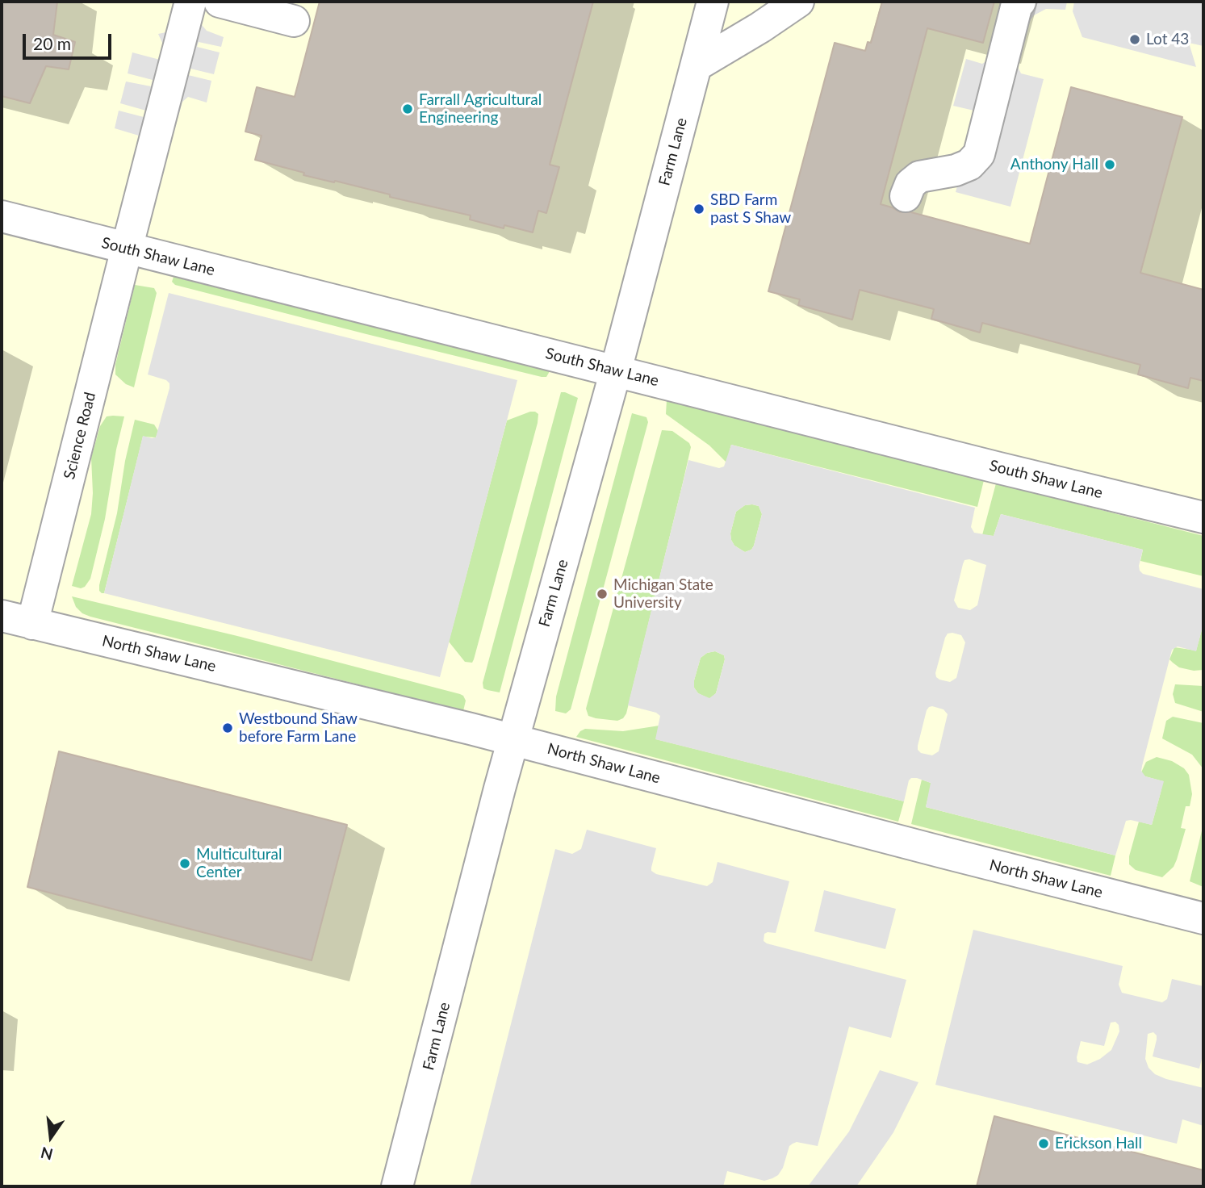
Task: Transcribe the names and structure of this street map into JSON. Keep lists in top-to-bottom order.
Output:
{
  "streets": {
    "street": [
      "Farm Lane",
      "South Shaw Lane",
      "Science Road",
      "North Shaw Lane"
    ]
  },
  "crossings": [
    ["Farm Lane", "South Shaw Lane"],
    ["Farm Lane", "North Shaw Lane"],
    ["South Shaw Lane", "Science Road"],
    ["Science Road", "North Shaw Lane"]
  ],
  "places": [
    "Lot 43",
    "Farrall Agricultural Engineering",
    "Anthony Hall",
    "SBD Farm past S Shaw",
    "Michigan State University",
    "Westbound Shaw before Farm Lane",
    "Multicultural Center",
    "Erickson Hall"
  ],
  "scale_bar": "20 m",
  "north": "bottom"
}
